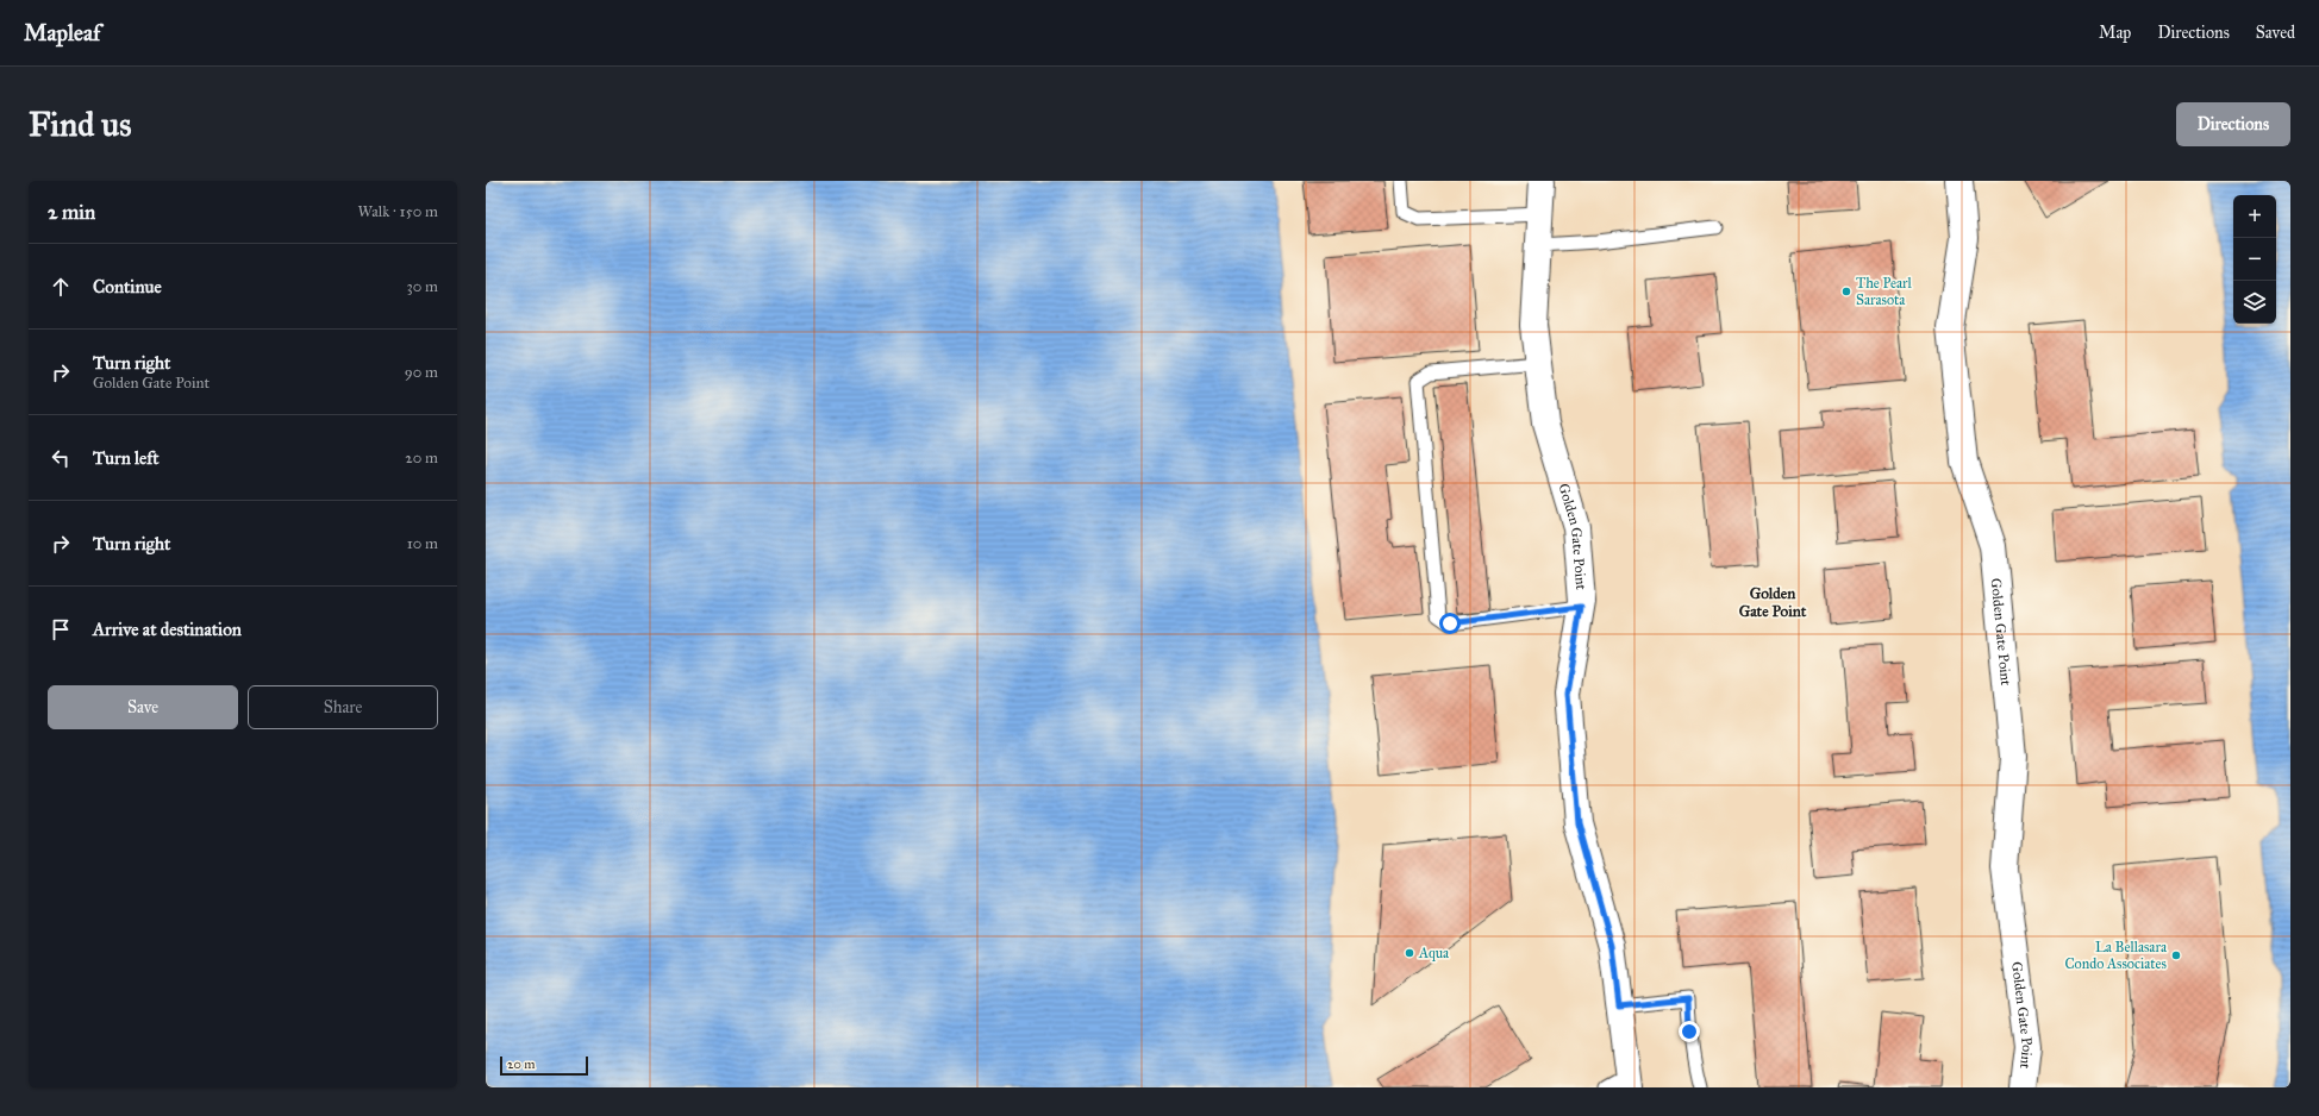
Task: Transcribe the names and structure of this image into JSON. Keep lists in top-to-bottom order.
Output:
{
  "streets": {
    "street": ["Golden Gate Point"]
  },
  "districts": ["Golden Gate Point"],
  "places": ["The Pearl Sarasota", "Aqua", "La Bellasara Condo Associates"],
  "scale_bar": "20 m",
  "page": {
    "header": "Mapleaf",
    "nav": ["Map", "Directions", "Saved"],
    "buttons": [
      "Directions",
      ["Save", "Share"]
    ],
    "title": "Find us",
    "heading": ["2 min", "Walk · 150 m"],
    "map_buttons": ["+", "−"],
    "list": [
      ["Continue", "30 m"],
      ["Turn right", "Golden Gate Point", "90 m"],
      ["Turn left", "20 m"],
      ["Turn right", "10 m"],
      "Arrive at destination"
    ],
    "scale": "20 m"
  }
}
